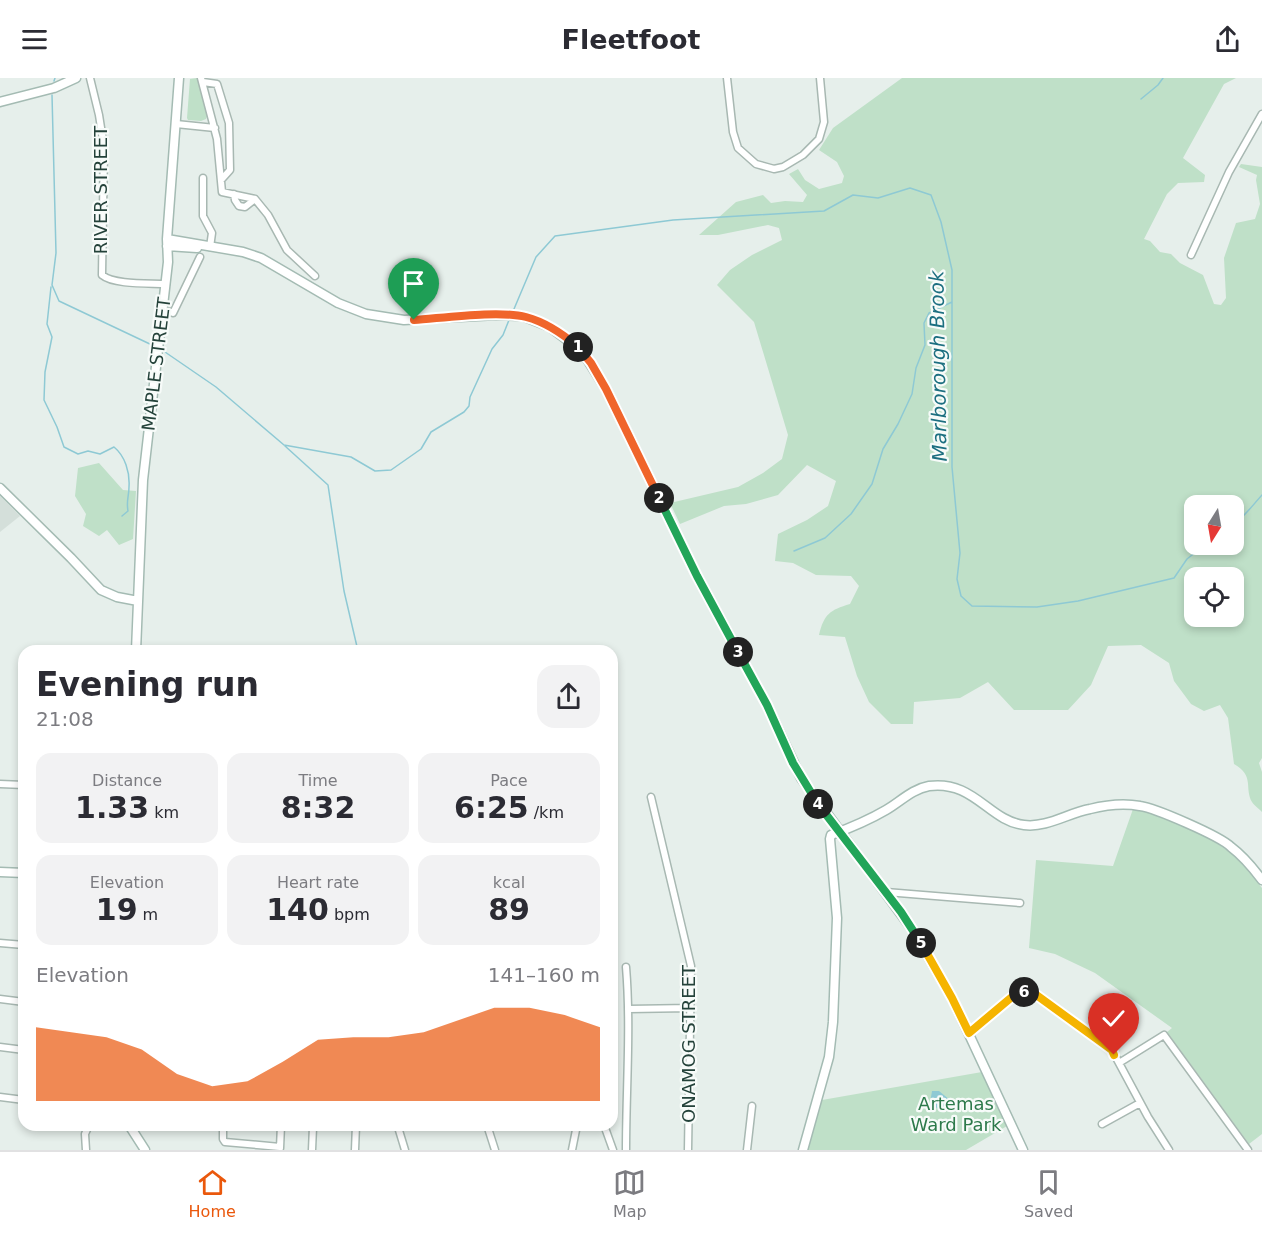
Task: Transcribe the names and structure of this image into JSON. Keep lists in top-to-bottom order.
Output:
{
  "streets": {
    "main road": ["MAPLE STREET"],
    "street": ["RIVER STREET", "ONAMOG STREET"]
  },
  "crossings": [
    ["RIVER STREET", "MAPLE STREET"]
  ],
  "water": ["Marlborough Brook"],
  "parks": ["Artemas Ward Park"],
  "north": "bottom",
  "page": {
    "header": "Fleetfoot",
    "pins": [
      "1",
      "2",
      "3",
      "4",
      "5",
      "6"
    ],
    "heading": ["Evening run", "21:08"],
    "stats": [
      ["Distance", "1.33 km"],
      ["Time", "8:32"],
      ["Pace", "6:25 /km"],
      ["Elevation", "19 m"],
      ["Heart rate", "140 bpm"],
      ["kcal", "89"]
    ],
    "chart": ["Elevation", "141–160 m"],
    "tabs": ["Home", "Map", "Saved"]
  }
}
